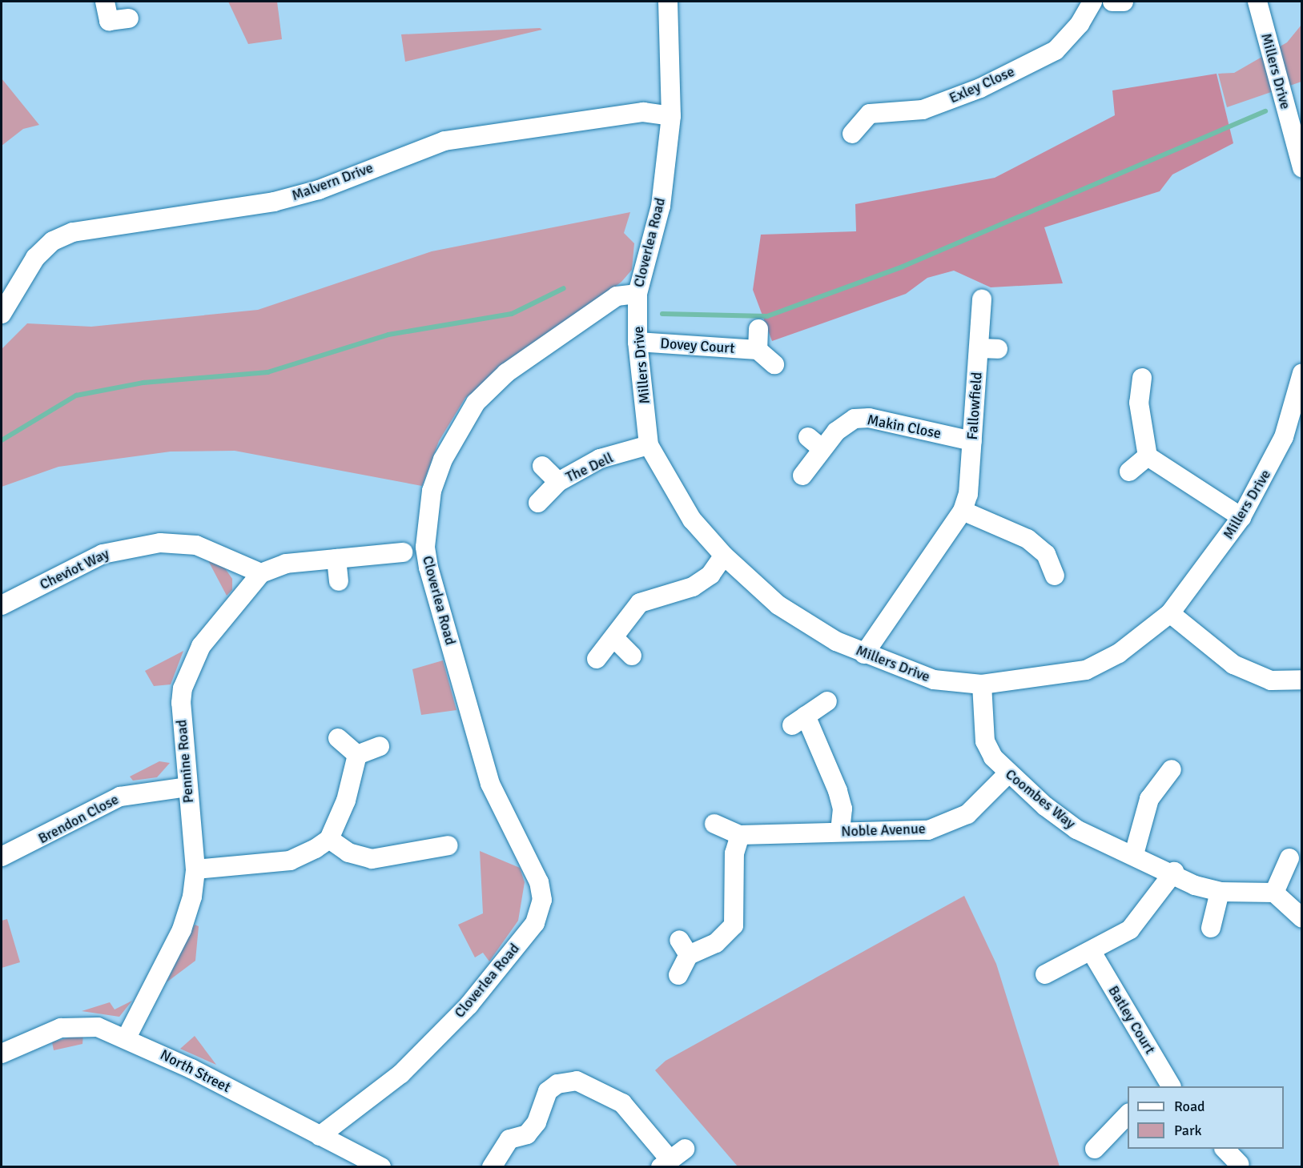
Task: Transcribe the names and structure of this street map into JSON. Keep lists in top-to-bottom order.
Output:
{
  "streets": {
    "street": [
      "Millers Drive",
      "Exley Close",
      "Malvern Drive",
      "Cloverlea Road",
      "Dovey Court",
      "Fallowfield",
      "Makin Close",
      "The Dell",
      "Cheviot Way",
      "Pennine Road",
      "Coombes Way",
      "Brendon Close",
      "Noble Avenue",
      "Batley Court",
      "North Street"
    ]
  },
  "crossings": [
    ["Millers Drive", "Cloverlea Road"],
    ["Millers Drive", "Dovey Court"],
    ["Millers Drive", "Fallowfield"],
    ["Millers Drive", "The Dell"],
    ["Millers Drive", "Coombes Way"],
    ["Malvern Drive", "Cloverlea Road"],
    ["Cloverlea Road", "North Street"],
    ["Fallowfield", "Makin Close"],
    ["Cheviot Way", "Pennine Road"],
    ["Pennine Road", "Brendon Close"],
    ["Pennine Road", "North Street"],
    ["Coombes Way", "Noble Avenue"]
  ],
  "legend": ["Road", "Park"]
}
